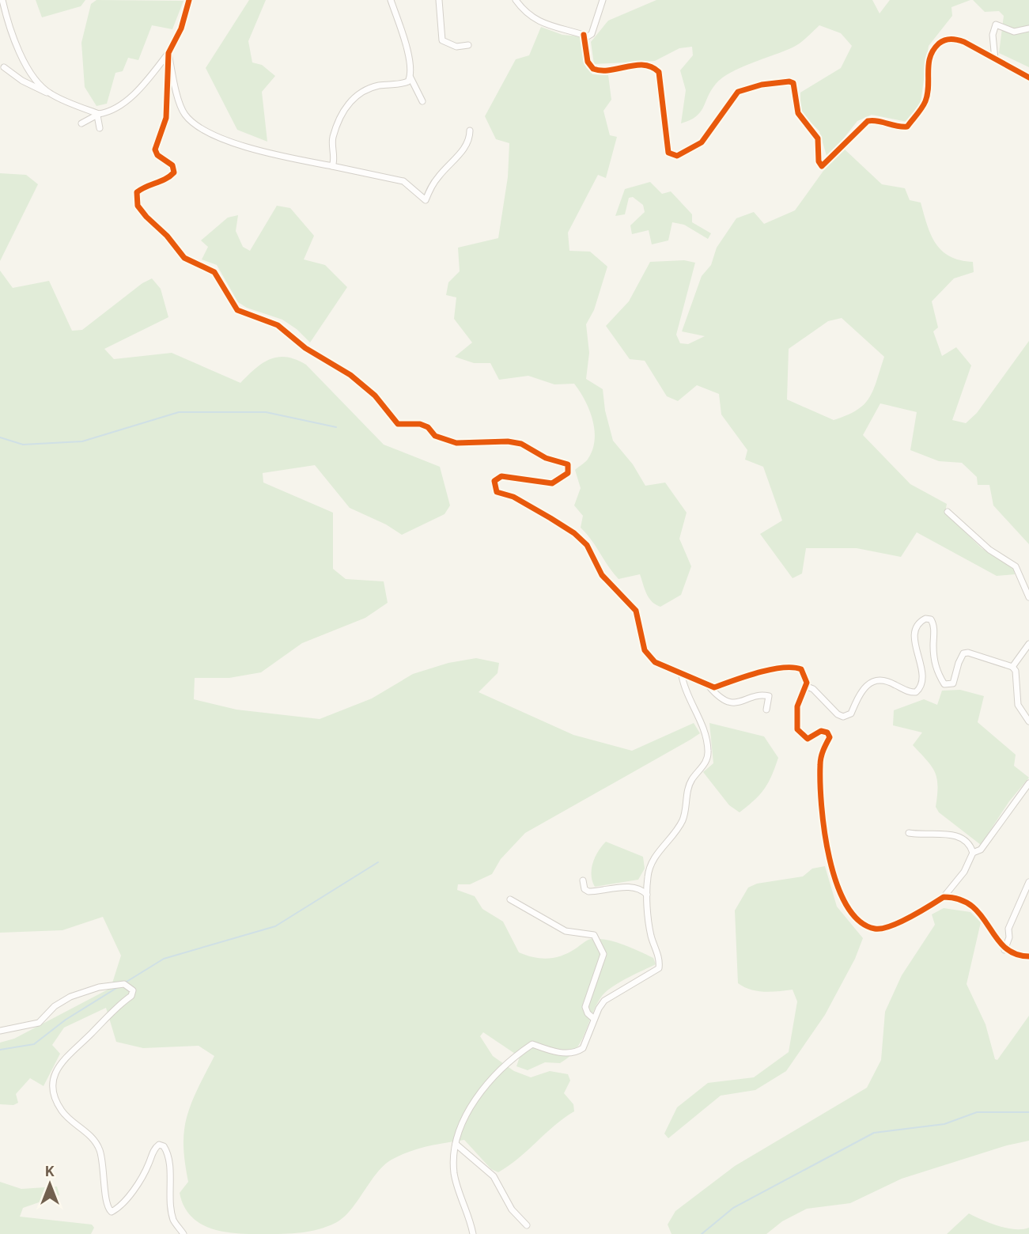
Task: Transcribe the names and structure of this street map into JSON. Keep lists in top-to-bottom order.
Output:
{
  "north": "top"
}
